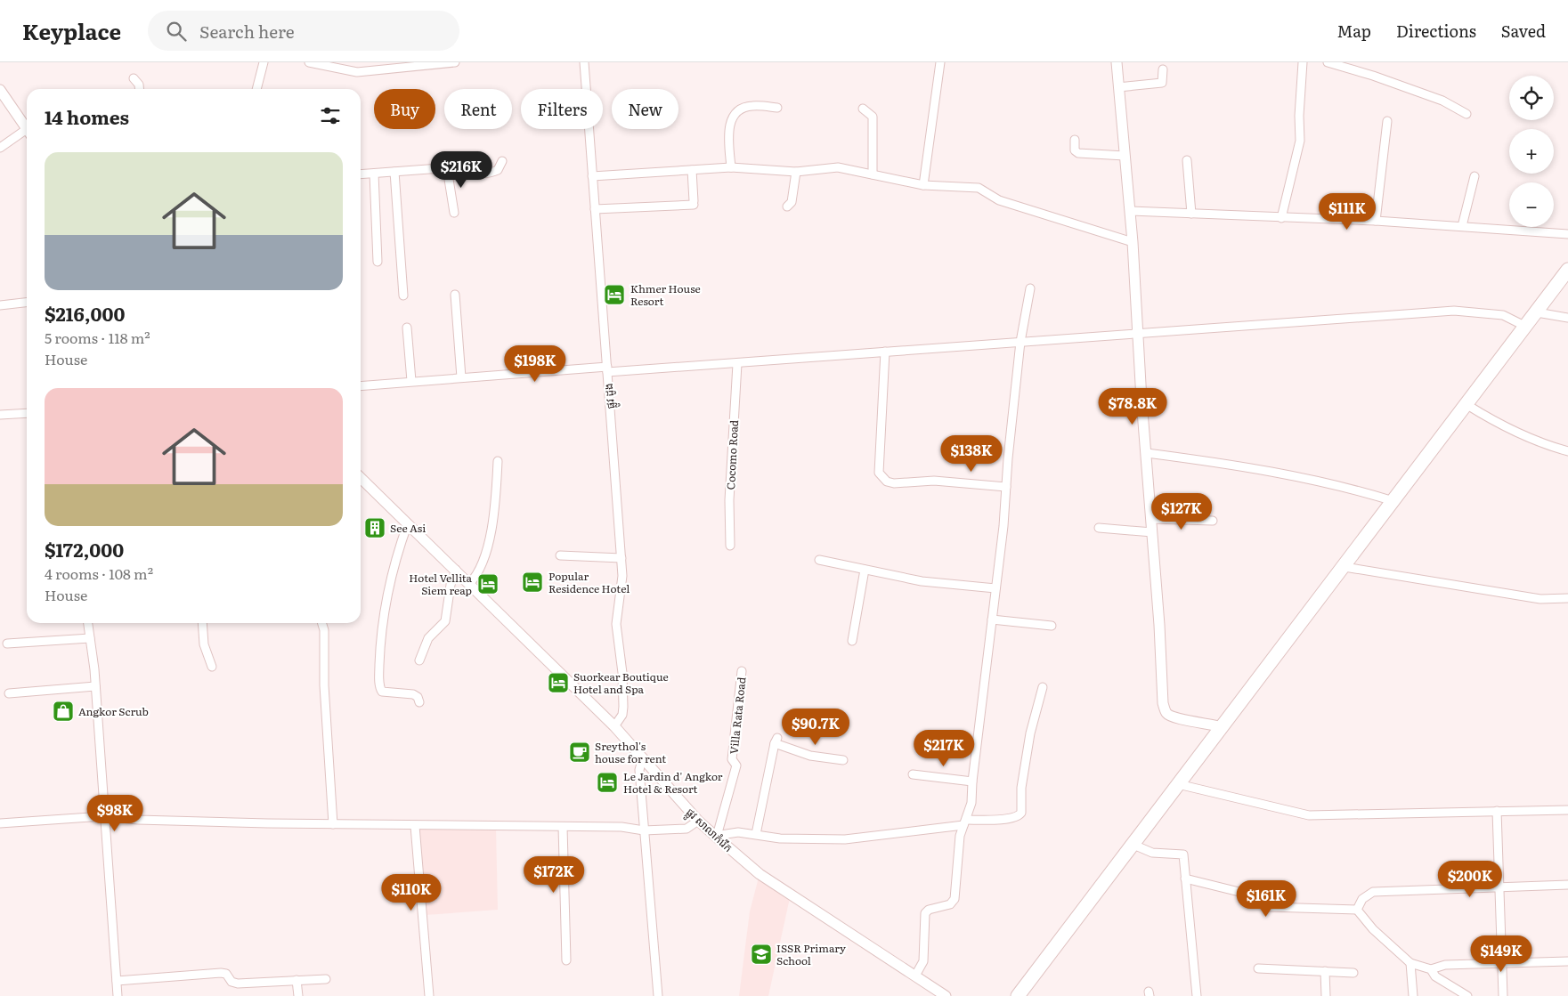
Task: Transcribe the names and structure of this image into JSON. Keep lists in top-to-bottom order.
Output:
{
  "streets": {
    "street": [
      "ផ្លូវ ដូង",
      "Cocomo Road",
      "Villa Rata Road",
      "ផ្លូវ សាលាកំរើក"
    ]
  },
  "crossings": [
    ["ផ្លូវ ដូង", "ផ្លូវ សាលាកំរើក"],
    ["Villa Rata Road", "ផ្លូវ សាលាកំរើក"]
  ],
  "places": {
    "hotel": [
      "Khmer House Resort",
      "Popular Residence Hotel",
      "Hotel Vellita Siem reap",
      "Suorkear Boutique Hotel and Spa",
      "Le Jardin d' Angkor Hotel & Resort"
    ],
    "building": ["See Asi"],
    "shop": ["Angkor Scrub"],
    "cafe": ["Sreythol's house for rent"],
    "school or university": ["ISSR Primary School"]
  },
  "page": {
    "header": "Keyplace",
    "search": "Search here",
    "nav": ["Map", "Directions", "Saved"],
    "map_buttons": ["+", "−"],
    "chip": [
      "Buy",
      "Rent",
      "Filters",
      "New"
    ],
    "heading": "14 homes",
    "list": [
      {
        "name": "$216,000",
        "note": "5 rooms · 118 m² · House"
      },
      {
        "name": "$172,000",
        "note": "4 rooms · 108 m² · House"
      }
    ],
    "price": [
      "$216K",
      "$111K",
      "$198K",
      "$78.8K",
      "$138K",
      "$127K",
      "$90.7K",
      "$217K",
      "$98K",
      "$172K",
      "$200K",
      "$110K",
      "$161K",
      "$149K"
    ]
  }
}
